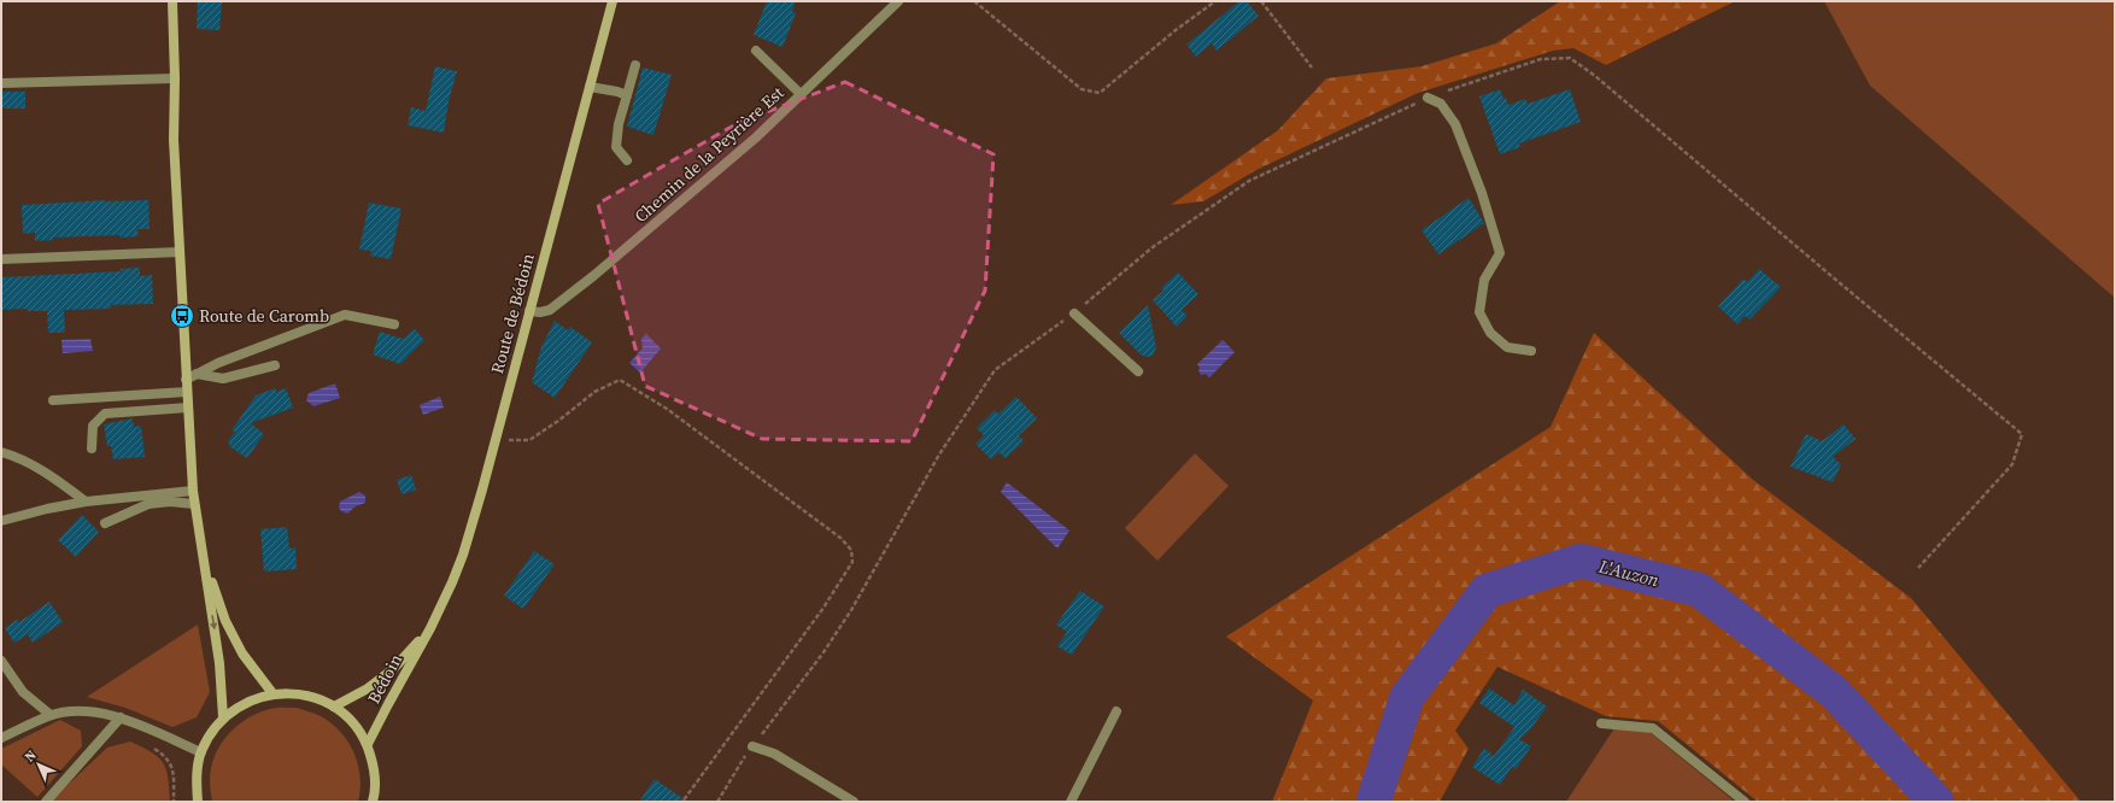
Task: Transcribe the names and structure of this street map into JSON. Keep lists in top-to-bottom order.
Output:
{
  "streets": {
    "main road": ["Route de Bédoin", "Bédoin"],
    "street": ["Chemin de la Peyrière Est"]
  },
  "crossings": [
    ["Chemin de la Peyrière Est", "Route de Bédoin"],
    ["Route de Bédoin", "Bédoin"]
  ],
  "water": ["L'Auzon"],
  "places": {
    "bus stop": ["Route de Caromb"]
  },
  "north": "top left"
}
